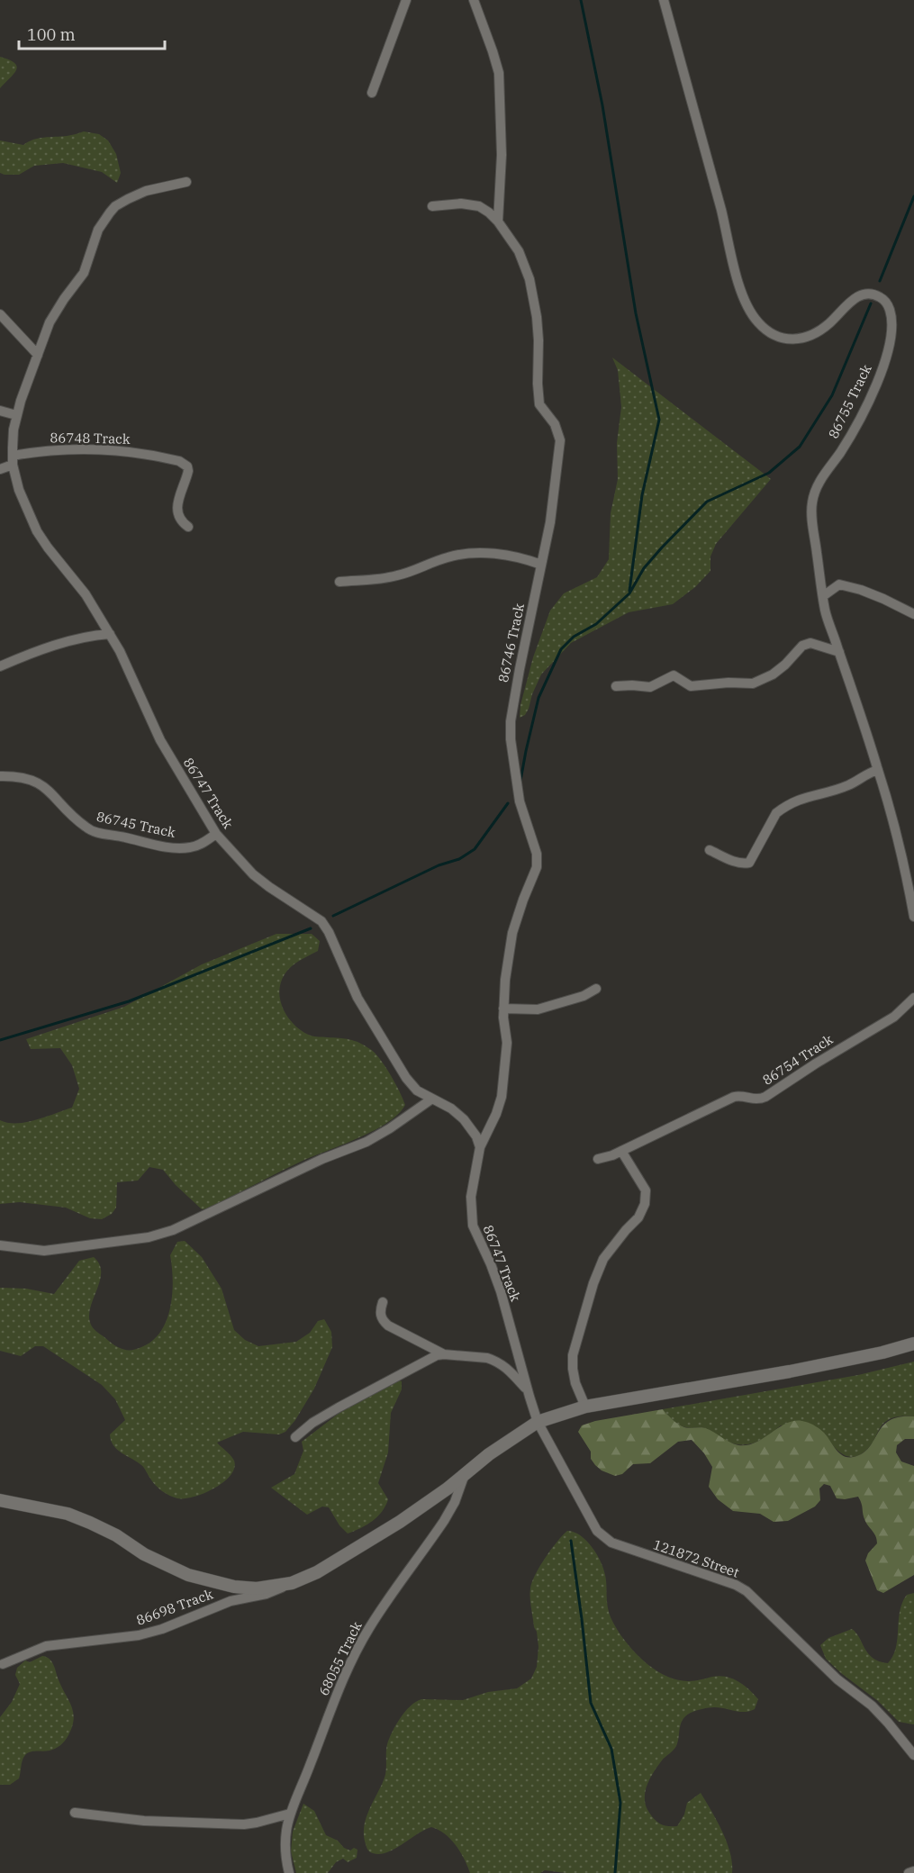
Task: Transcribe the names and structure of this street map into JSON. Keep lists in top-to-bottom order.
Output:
{
  "streets": {
    "street": [
      "86755 Track",
      "86748 Track",
      "86746 Track",
      "86747 Track",
      "86745 Track",
      "86754 Track",
      "121872 Street",
      "86698 Track",
      "68055 Track"
    ]
  },
  "crossings": [
    ["86748 Track", "86747 Track"],
    ["86746 Track", "86747 Track"],
    ["86747 Track", "86745 Track"],
    ["86747 Track", "121872 Street"]
  ],
  "scale_bar": "100 m"
}
